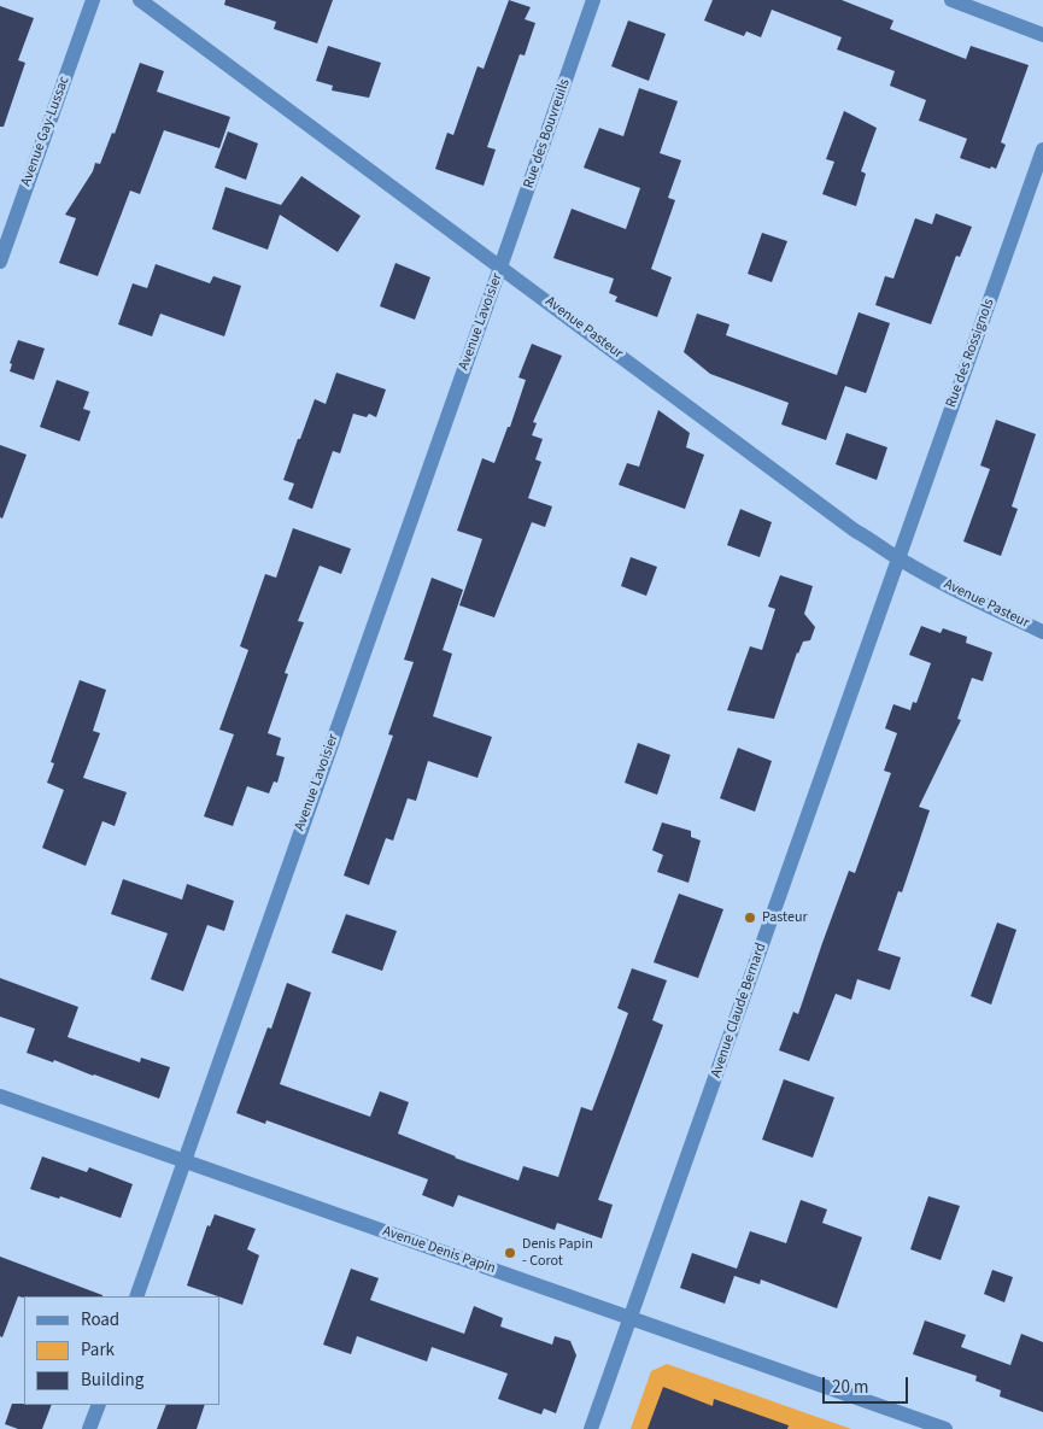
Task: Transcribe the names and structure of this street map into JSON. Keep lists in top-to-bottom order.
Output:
{
  "streets": {
    "street": [
      "Avenue Gay-Lussac",
      "Rue des Bouvreuils",
      "Avenue Lavoisier",
      "Avenue Pasteur",
      "Rue des Rossignols",
      "Avenue Claude Bernard",
      "Avenue Denis Papin"
    ]
  },
  "crossings": [
    ["Rue des Bouvreuils", "Avenue Lavoisier"],
    ["Rue des Bouvreuils", "Avenue Pasteur"],
    ["Avenue Lavoisier", "Avenue Pasteur"],
    ["Avenue Lavoisier", "Avenue Denis Papin"],
    ["Avenue Pasteur", "Rue des Rossignols"],
    ["Avenue Pasteur", "Avenue Claude Bernard"],
    ["Rue des Rossignols", "Avenue Claude Bernard"],
    ["Avenue Claude Bernard", "Avenue Denis Papin"]
  ],
  "places": ["Pasteur", "Denis Papin - Corot"],
  "legend": ["Road", "Park", "Building"],
  "scale_bar": "20 m"
}
